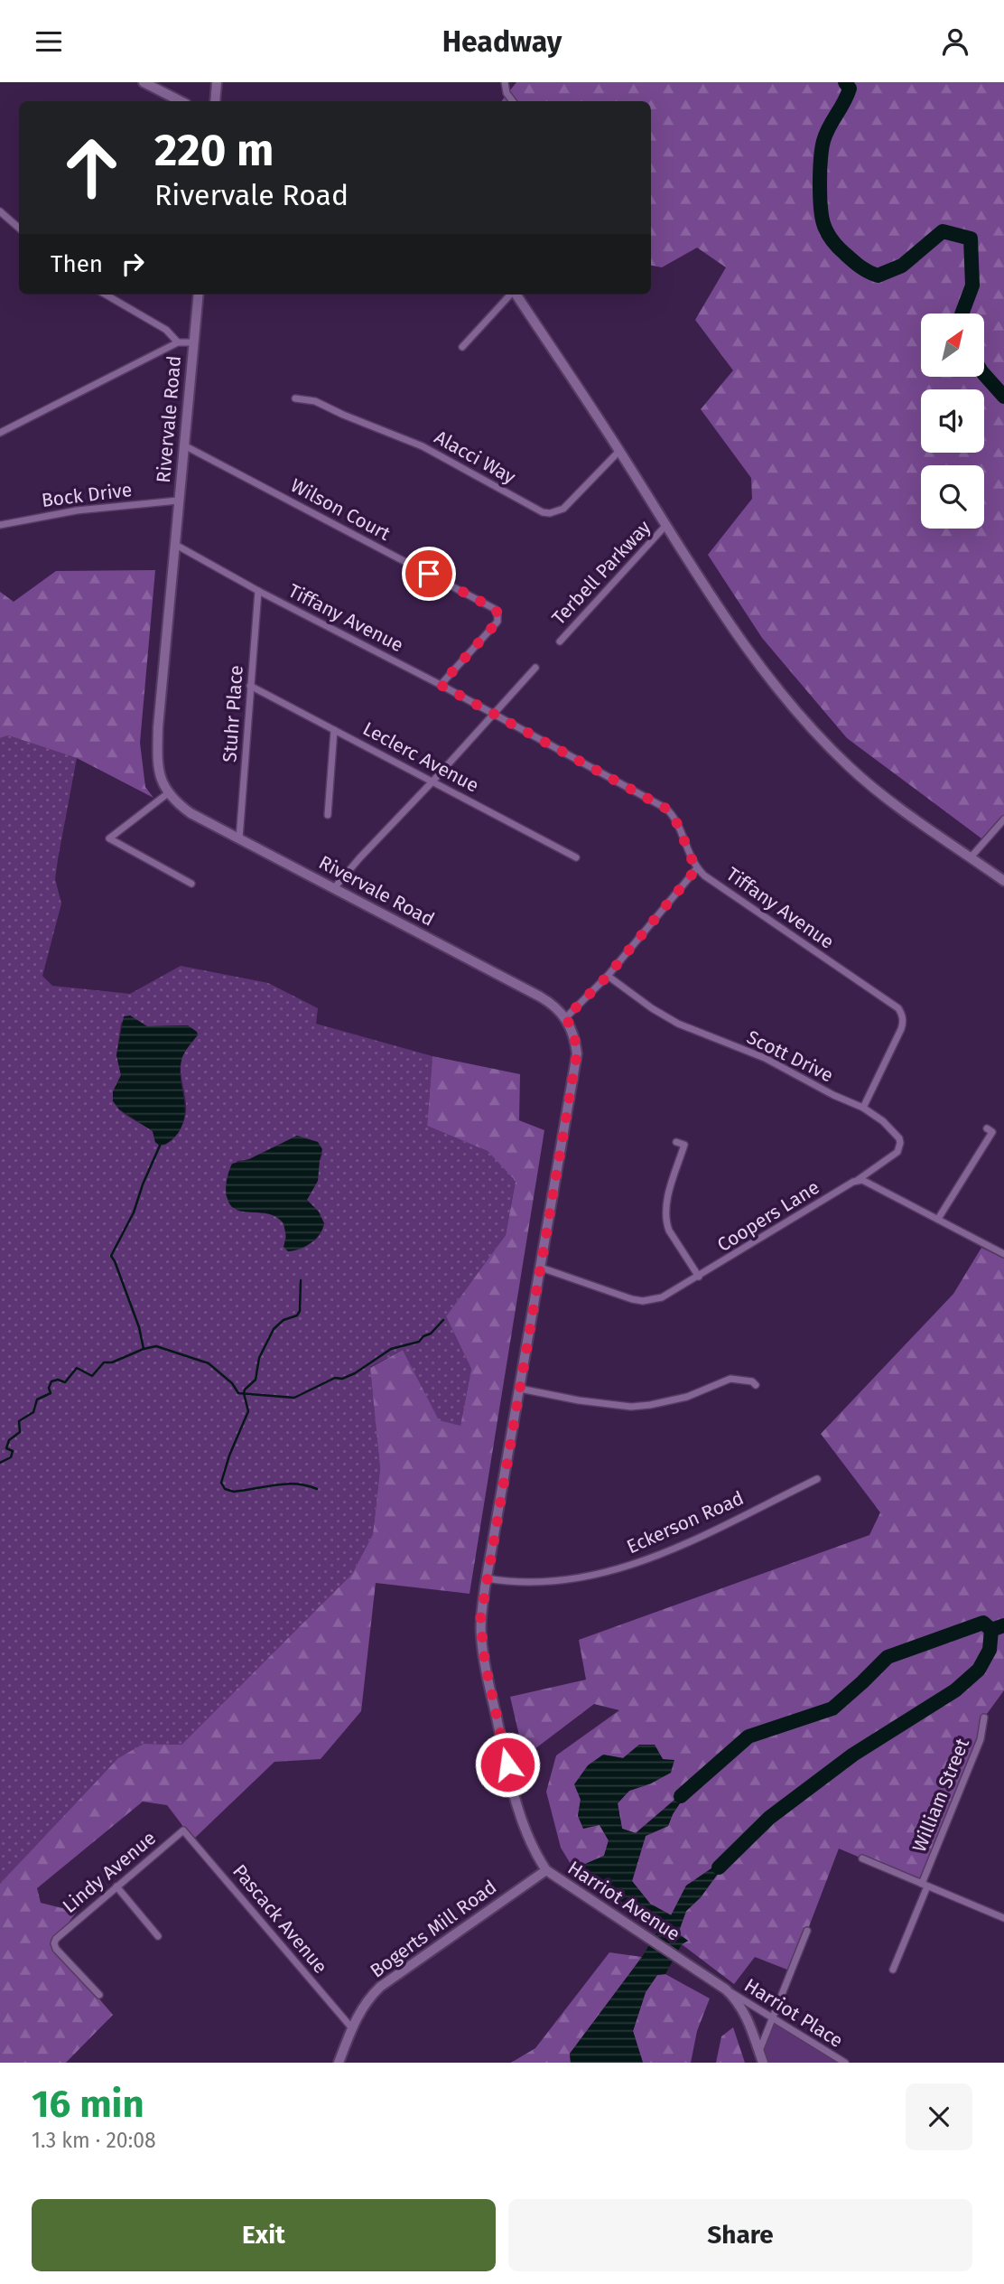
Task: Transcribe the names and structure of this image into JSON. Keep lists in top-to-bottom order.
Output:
{
  "streets": {
    "street": [
      "Rivervale Road",
      "Alacci Way",
      "Bock Drive",
      "Wilson Court",
      "Terbell Parkway",
      "Tiffany Avenue",
      "Stuhr Place",
      "Leclerc Avenue",
      "Scott Drive",
      "Coopers Lane",
      "Eckerson Road",
      "William Street",
      "Lindy Avenue",
      "Harriot Avenue",
      "Pascack Avenue",
      "Bogerts Mill Road",
      "Harriot Place"
    ]
  },
  "crossings": [
    ["Rivervale Road", "Bock Drive"],
    ["Rivervale Road", "Wilson Court"],
    ["Rivervale Road", "Tiffany Avenue"],
    ["Rivervale Road", "Stuhr Place"],
    ["Wilson Court", "Tiffany Avenue"],
    ["Tiffany Avenue", "Stuhr Place"],
    ["Tiffany Avenue", "Scott Drive"],
    ["Stuhr Place", "Leclerc Avenue"],
    ["Scott Drive", "Coopers Lane"],
    ["Eckerson Road", "Harriot Avenue"],
    ["Lindy Avenue", "Pascack Avenue"],
    ["Harriot Avenue", "Bogerts Mill Road"],
    ["Harriot Avenue", "Harriot Place"],
    ["Pascack Avenue", "Bogerts Mill Road"]
  ],
  "north": "top right",
  "page": {
    "header": "Headway",
    "turn": ["220 m", "Rivervale Road"],
    "then": "Then",
    "heading": ["16 min", "1.3 km · 20:08"],
    "buttons": ["Exit", "Share"]
  }
}
